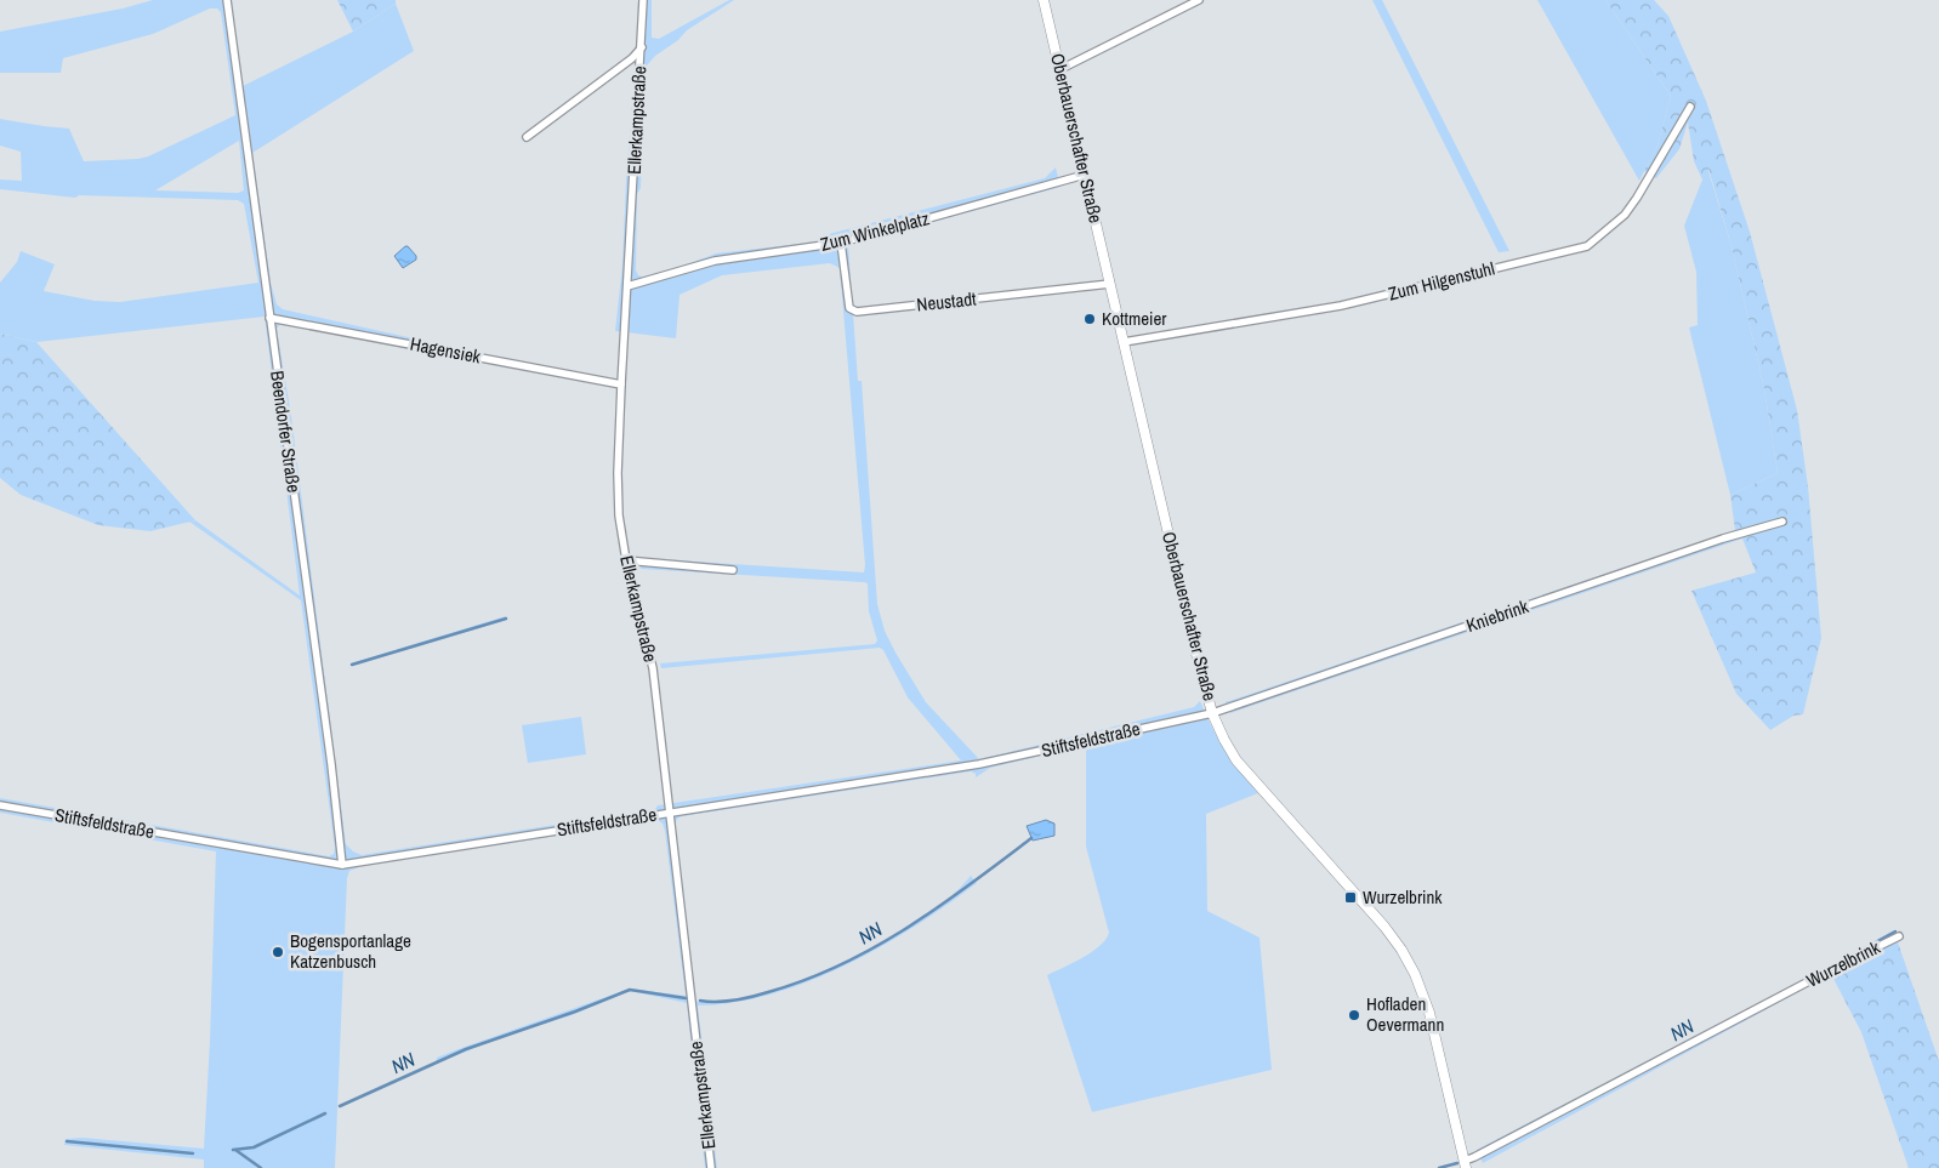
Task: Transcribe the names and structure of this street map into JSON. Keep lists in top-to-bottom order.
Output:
{
  "streets": {
    "main road": ["Oberbauerschafter Straße"],
    "street": [
      "Ellerkampstraße",
      "Zum Winkelplatz",
      "Zum Hilgenstuhl",
      "Neustadt",
      "Hagensiek",
      "Beendorfer Straße",
      "Kniebrink",
      "Stiftsfeldstraße",
      "Wurzelbrink"
    ]
  },
  "crossings": [
    ["Ellerkampstraße", "Zum Winkelplatz"],
    ["Ellerkampstraße", "Hagensiek"],
    ["Ellerkampstraße", "Stiftsfeldstraße"],
    ["Oberbauerschafter Straße", "Zum Winkelplatz"],
    ["Oberbauerschafter Straße", "Zum Hilgenstuhl"],
    ["Oberbauerschafter Straße", "Neustadt"],
    ["Oberbauerschafter Straße", "Kniebrink"],
    ["Oberbauerschafter Straße", "Stiftsfeldstraße"],
    ["Oberbauerschafter Straße", "Wurzelbrink"],
    ["Zum Winkelplatz", "Neustadt"],
    ["Hagensiek", "Beendorfer Straße"],
    ["Beendorfer Straße", "Stiftsfeldstraße"],
    ["Kniebrink", "Stiftsfeldstraße"]
  ],
  "water": ["NN"],
  "places": {
    "other": ["Kottmeier", "Bogensportanlage Katzenbusch", "Hofladen Oevermann"],
    "transit": ["Wurzelbrink"]
  }
}
